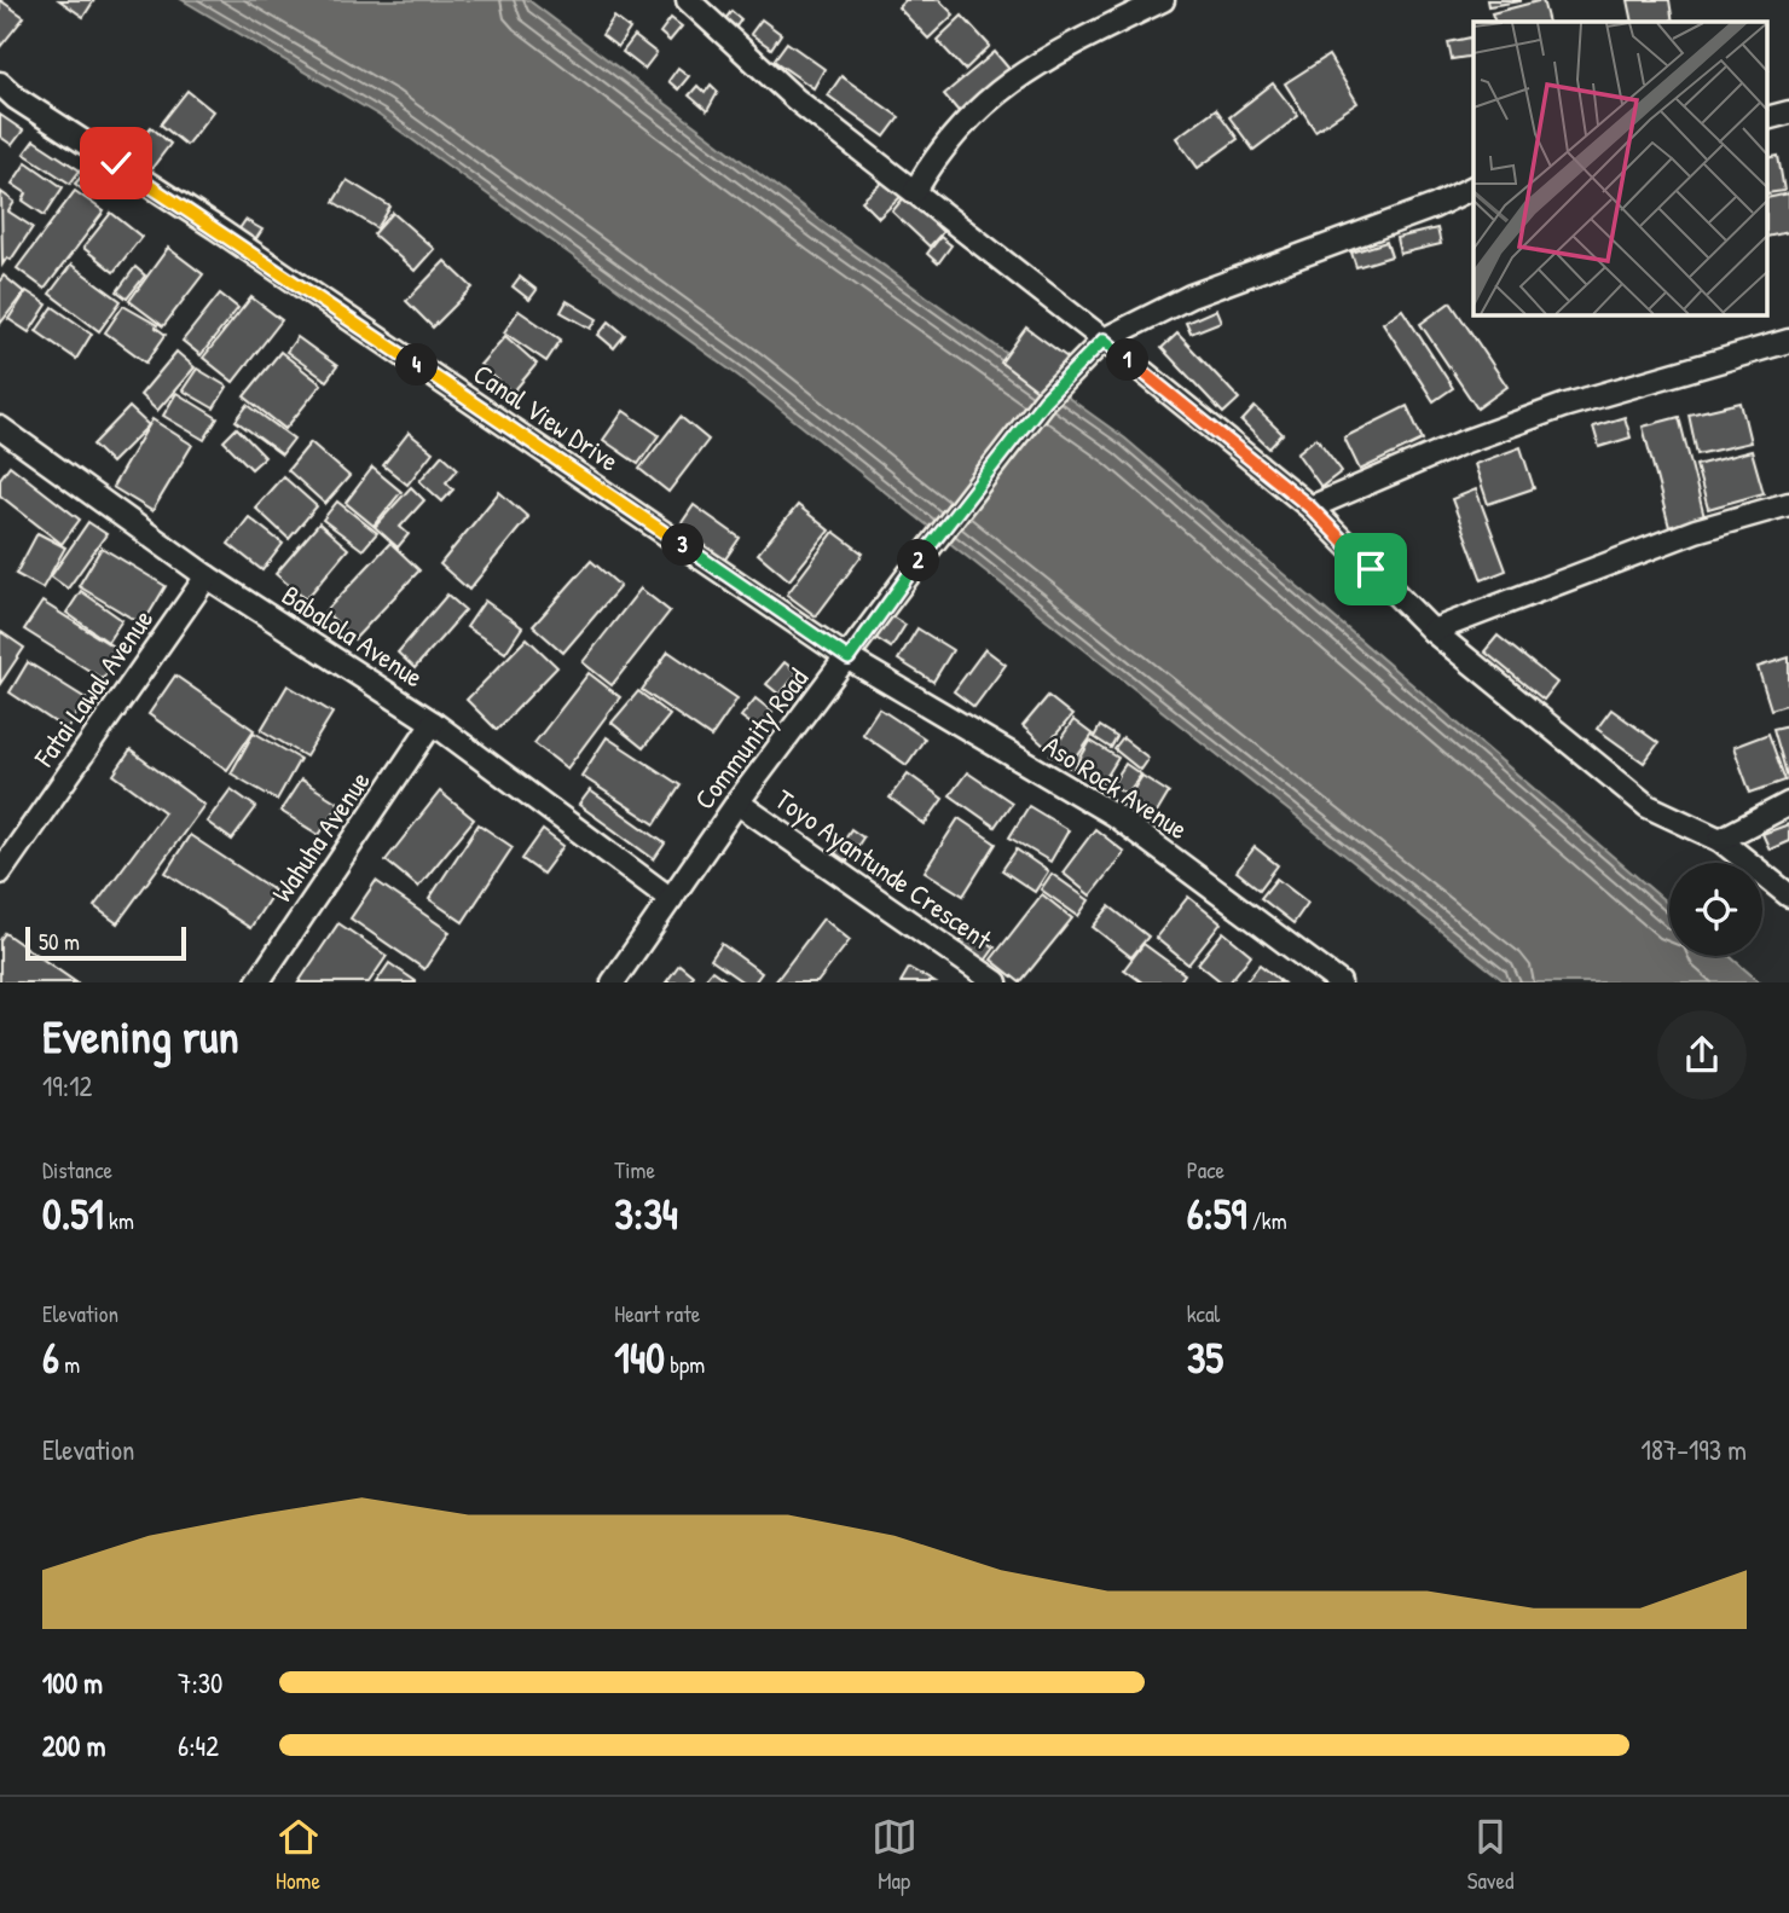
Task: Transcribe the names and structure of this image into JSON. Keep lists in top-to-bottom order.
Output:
{
  "streets": {
    "street": [
      "Canal View Drive",
      "Babalola Avenue",
      "Fatai Lawal Avenue",
      "Community Road",
      "Aso Rock Avenue",
      "Wahuha Avenue",
      "Toyo Ayantunde Crescent"
    ]
  },
  "crossings": [
    ["Canal View Drive", "Community Road"],
    ["Canal View Drive", "Aso Rock Avenue"],
    ["Babalola Avenue", "Fatai Lawal Avenue"],
    ["Babalola Avenue", "Community Road"],
    ["Babalola Avenue", "Wahuha Avenue"],
    ["Community Road", "Aso Rock Avenue"],
    ["Community Road", "Toyo Ayantunde Crescent"]
  ],
  "scale_bar": "50 m",
  "page": {
    "pins": [
      "1",
      "4",
      "3",
      "2"
    ],
    "scale": "50 m",
    "heading": ["Evening run", "19:12"],
    "stats": [
      ["Distance", "0.51 km"],
      ["Time", "3:34"],
      ["Pace", "6:59 /km"],
      ["Elevation", "6 m"],
      ["Heart rate", "140 bpm"],
      ["kcal", "35"]
    ],
    "chart": ["Elevation", "187–193 m"],
    "list": [
      {
        "name": "100 m",
        "note": "7:30"
      },
      {
        "name": "200 m",
        "note": "6:42"
      }
    ],
    "tabs": ["Home", "Map", "Saved"]
  }
}
